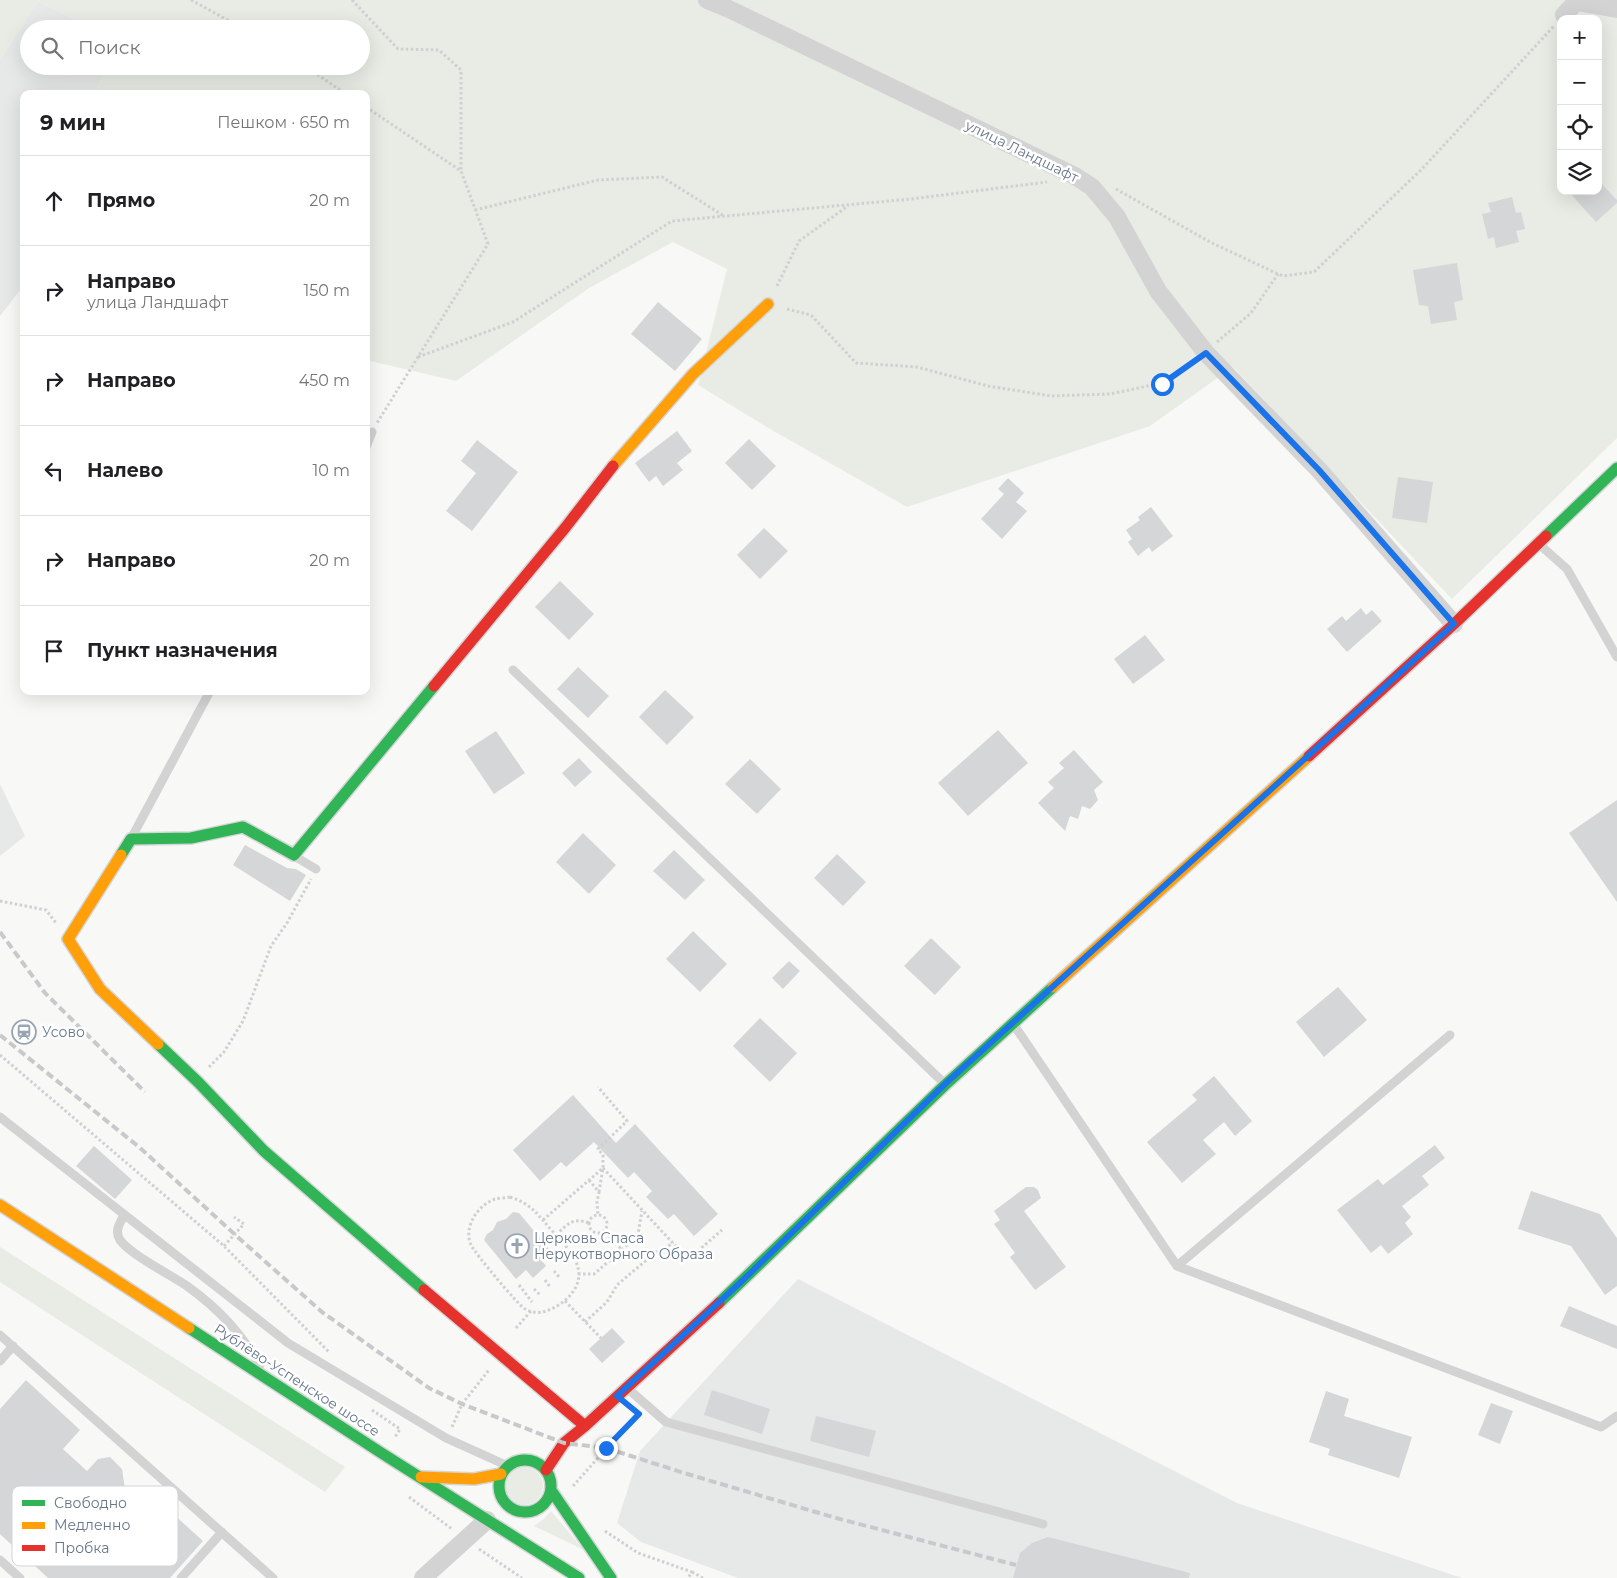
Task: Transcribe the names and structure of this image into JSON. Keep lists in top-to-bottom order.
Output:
{
  "streets": {
    "street": ["улица Ландшафт", "Рублёво-Успенское шоссе"]
  },
  "places": {
    "station": ["Усово"],
    "church": ["Церковь Спаса Нерукотворного Образа"]
  },
  "legend": ["Свободно", "Медленно", "Пробка"],
  "page": {
    "map_buttons": ["+", "−"],
    "search": "Поиск",
    "heading": ["9 мин", "Пешком · 650 m"],
    "list": [
      ["Прямо", "20 m"],
      ["Направо", "улица Ландшафт", "150 m"],
      ["Направо", "450 m"],
      ["Налево", "10 m"],
      ["Направо", "20 m"],
      "Пункт назначения"
    ]
  }
}
